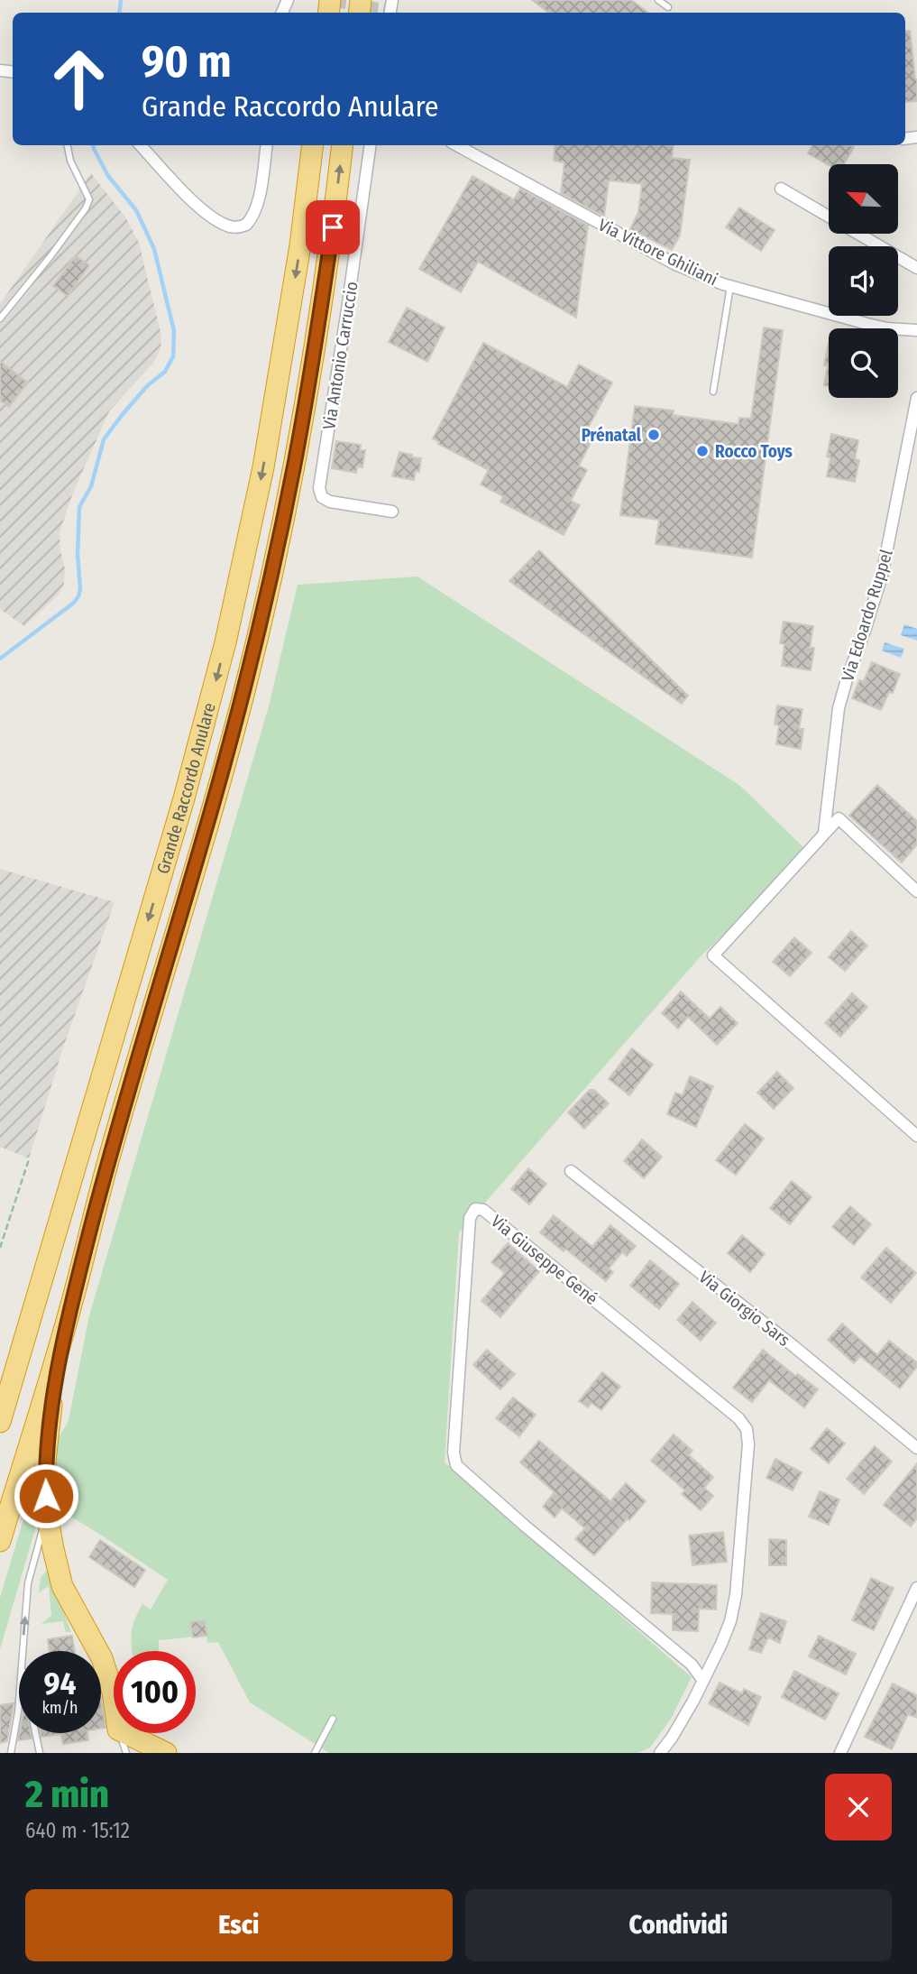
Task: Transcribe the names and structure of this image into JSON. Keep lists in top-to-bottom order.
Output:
{
  "streets": {
    "highway": ["Grande Raccordo Anulare"],
    "street": [
      "Via Vittore Ghiliani",
      "Via Antonio Carruccio",
      "Via Edoardo Ruppel",
      "Via Giuseppe Gené",
      "Via Giorgio Sars"
    ]
  },
  "places": ["Prénatal", "Rocco Toys"],
  "north": "top left",
  "page": {
    "turn": ["90 m", "Grande Raccordo Anulare"],
    "speed": "94 km/h",
    "limit": "100",
    "heading": ["2 min", "640 m · 15:12"],
    "buttons": ["Esci", "Condividi"]
  }
}
